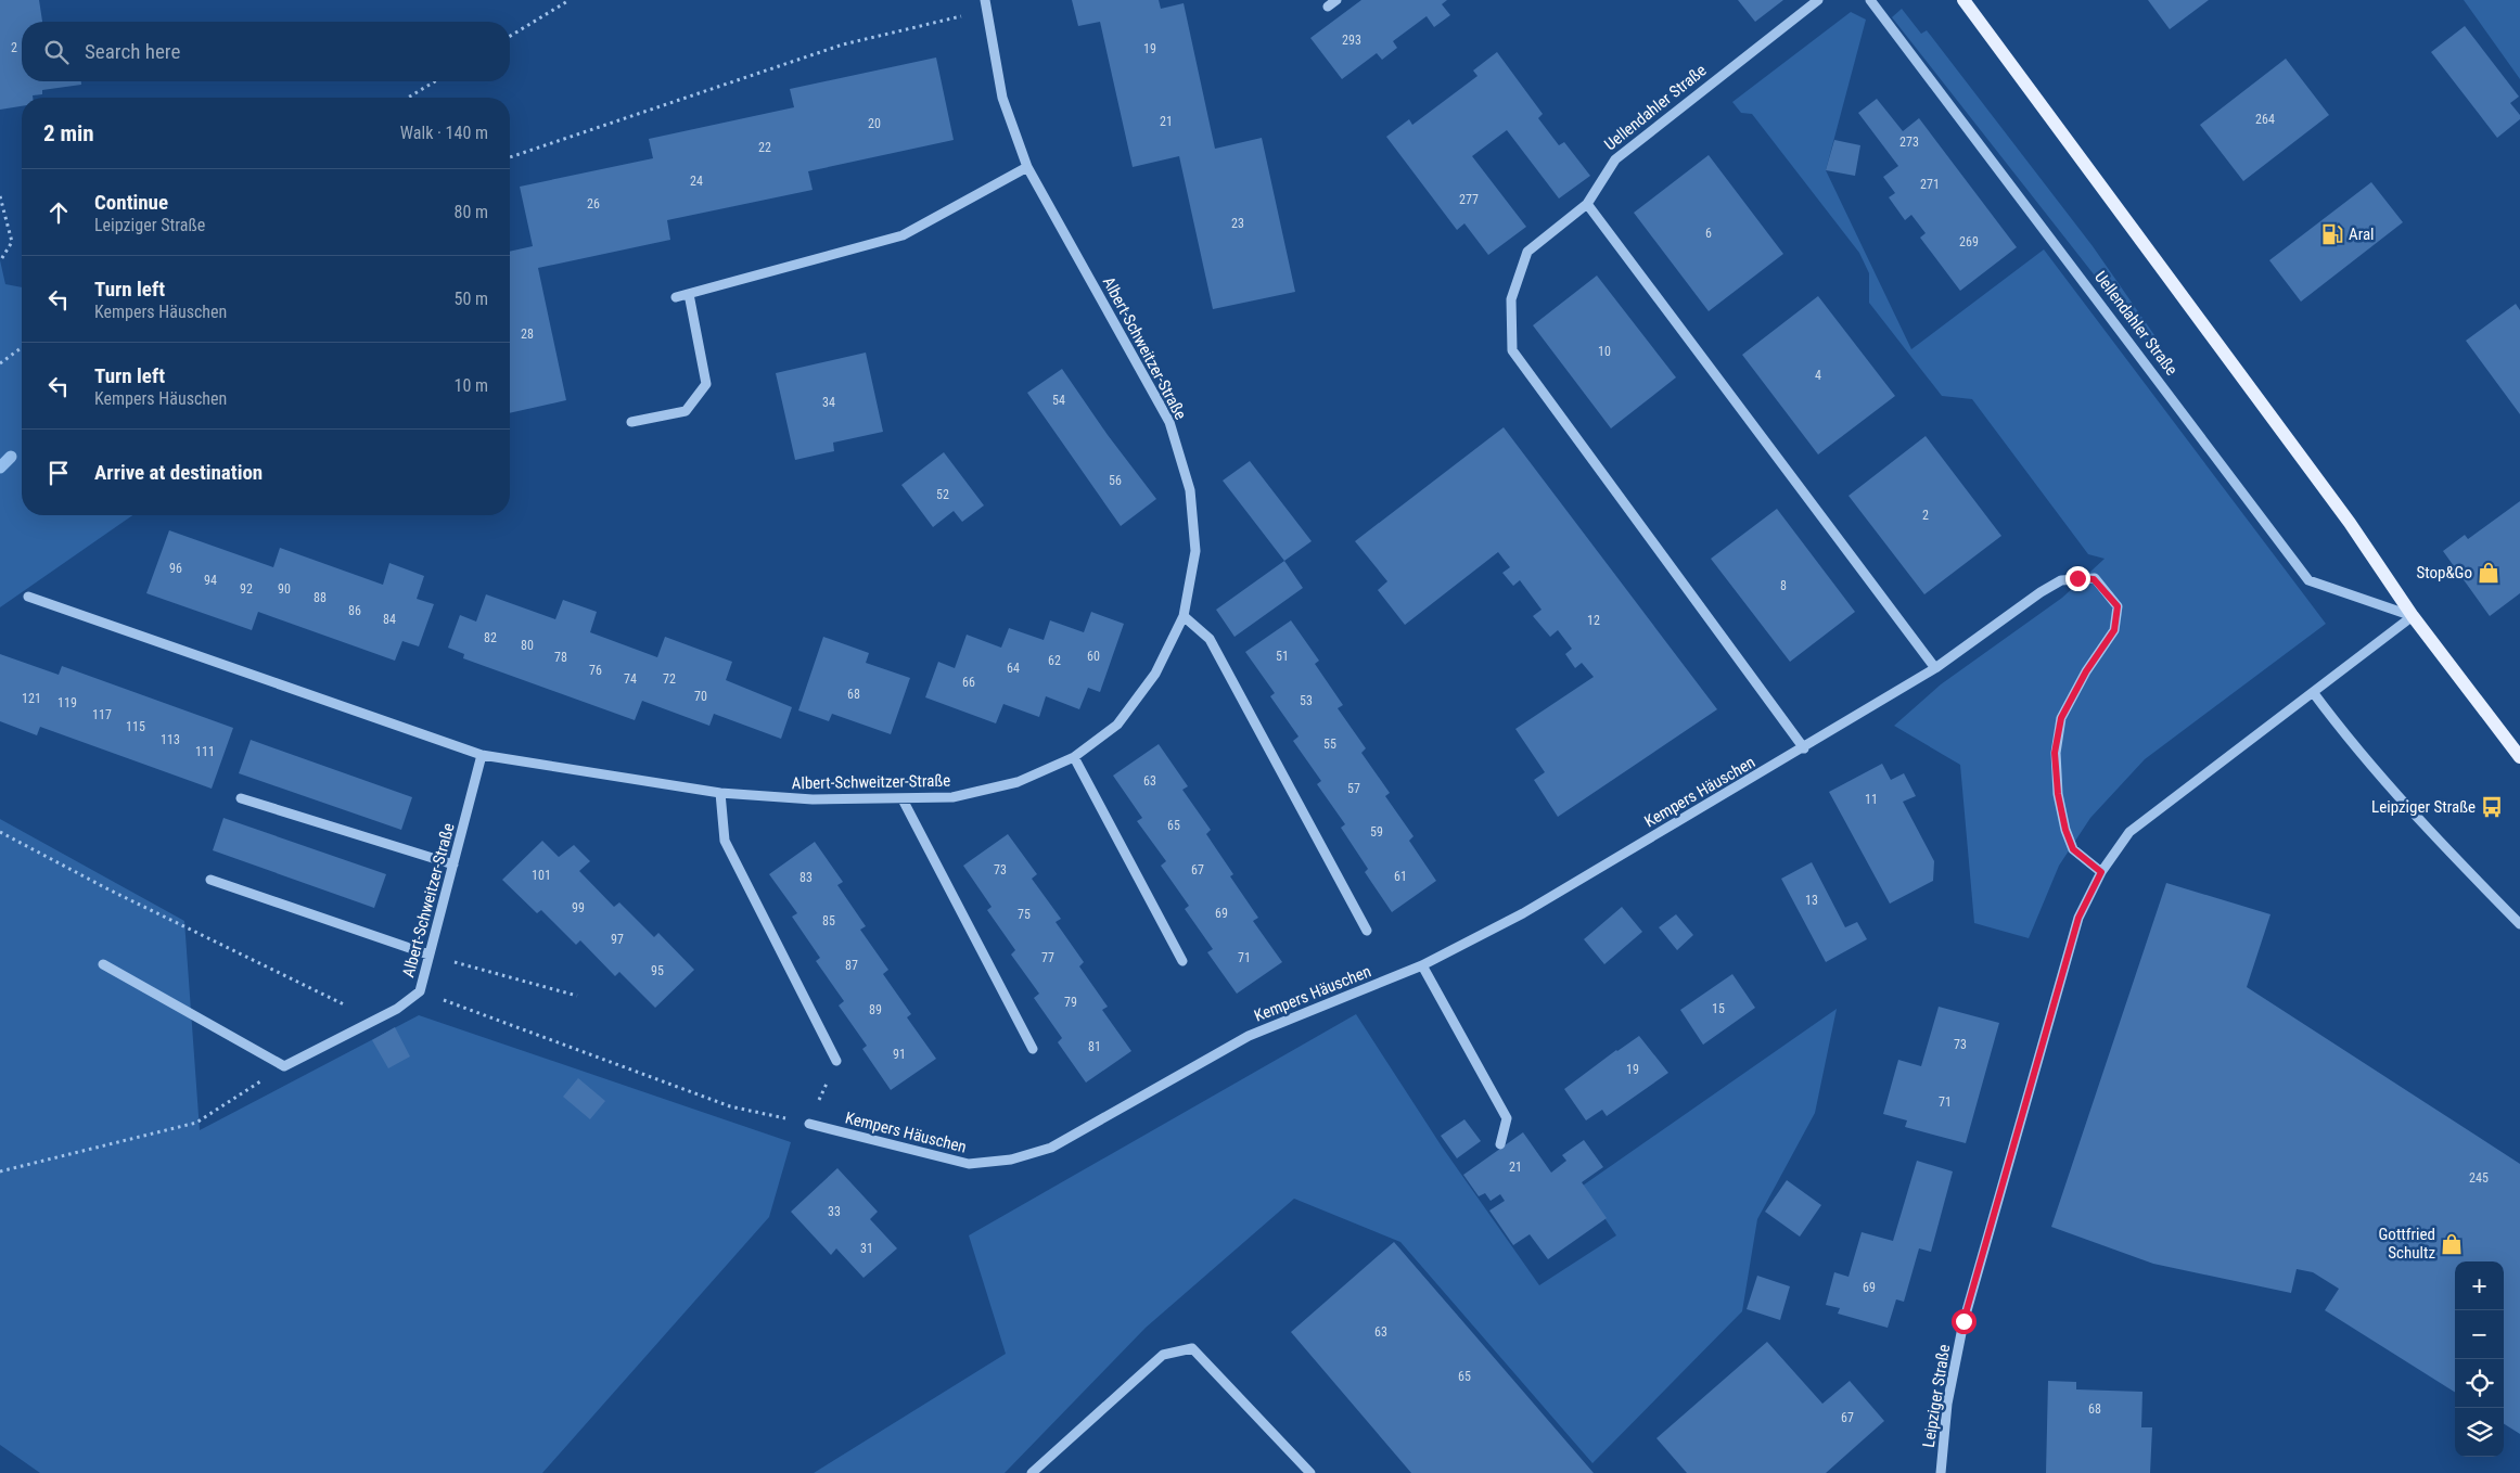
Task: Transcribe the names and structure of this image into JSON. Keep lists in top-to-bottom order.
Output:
{
  "streets": {
    "street": [
      "Uellendahler Straße",
      "Albert-Schweitzer-Straße",
      "Kempers Häuschen",
      "Leipziger Straße"
    ]
  },
  "crossings": [
    ["Uellendahler Straße", "Kempers Häuschen"],
    ["Uellendahler Straße", "Leipziger Straße"],
    ["Kempers Häuschen", "Leipziger Straße"]
  ],
  "places": {
    "fuel station": ["Aral"],
    "shop": ["Stop&Go", "Gottfried Schultz"],
    "bus stop": ["Leipziger Straße"]
  },
  "house_numbers": [
    "293",
    "2",
    "19",
    "264",
    "21",
    "20",
    "273",
    "22",
    "24",
    "271",
    "277",
    "26",
    "23",
    "6",
    "269",
    "28",
    "10",
    "4",
    "54",
    "34",
    "56",
    "52",
    "2",
    "96",
    "94",
    "8",
    "92",
    "90",
    "88",
    "86",
    "84",
    "12",
    "82",
    "80",
    "60",
    "51",
    "78",
    "62",
    "64",
    "76",
    "74",
    "72",
    "66",
    "68",
    "70",
    "121",
    "53",
    "119",
    "117",
    "115",
    "113",
    "55",
    "111",
    "63",
    "57",
    "11",
    "65",
    "59",
    "73",
    "67",
    "101",
    "61",
    "83",
    "13",
    "99",
    "69",
    "75",
    "85",
    "97",
    "77",
    "71",
    "87",
    "95",
    "79",
    "15",
    "89",
    "73",
    "81",
    "91",
    "19",
    "71",
    "21",
    "245",
    "33",
    "31",
    "69",
    "63",
    "65",
    "68",
    "67"
  ],
  "page": {
    "search": "Search here",
    "heading": ["2 min", "Walk · 140 m"],
    "list": [
      ["Continue", "Leipziger Straße", "80 m"],
      ["Turn left", "Kempers Häuschen", "50 m"],
      ["Turn left", "Kempers Häuschen", "10 m"],
      "Arrive at destination"
    ],
    "map_buttons": ["+", "−"]
  }
}
